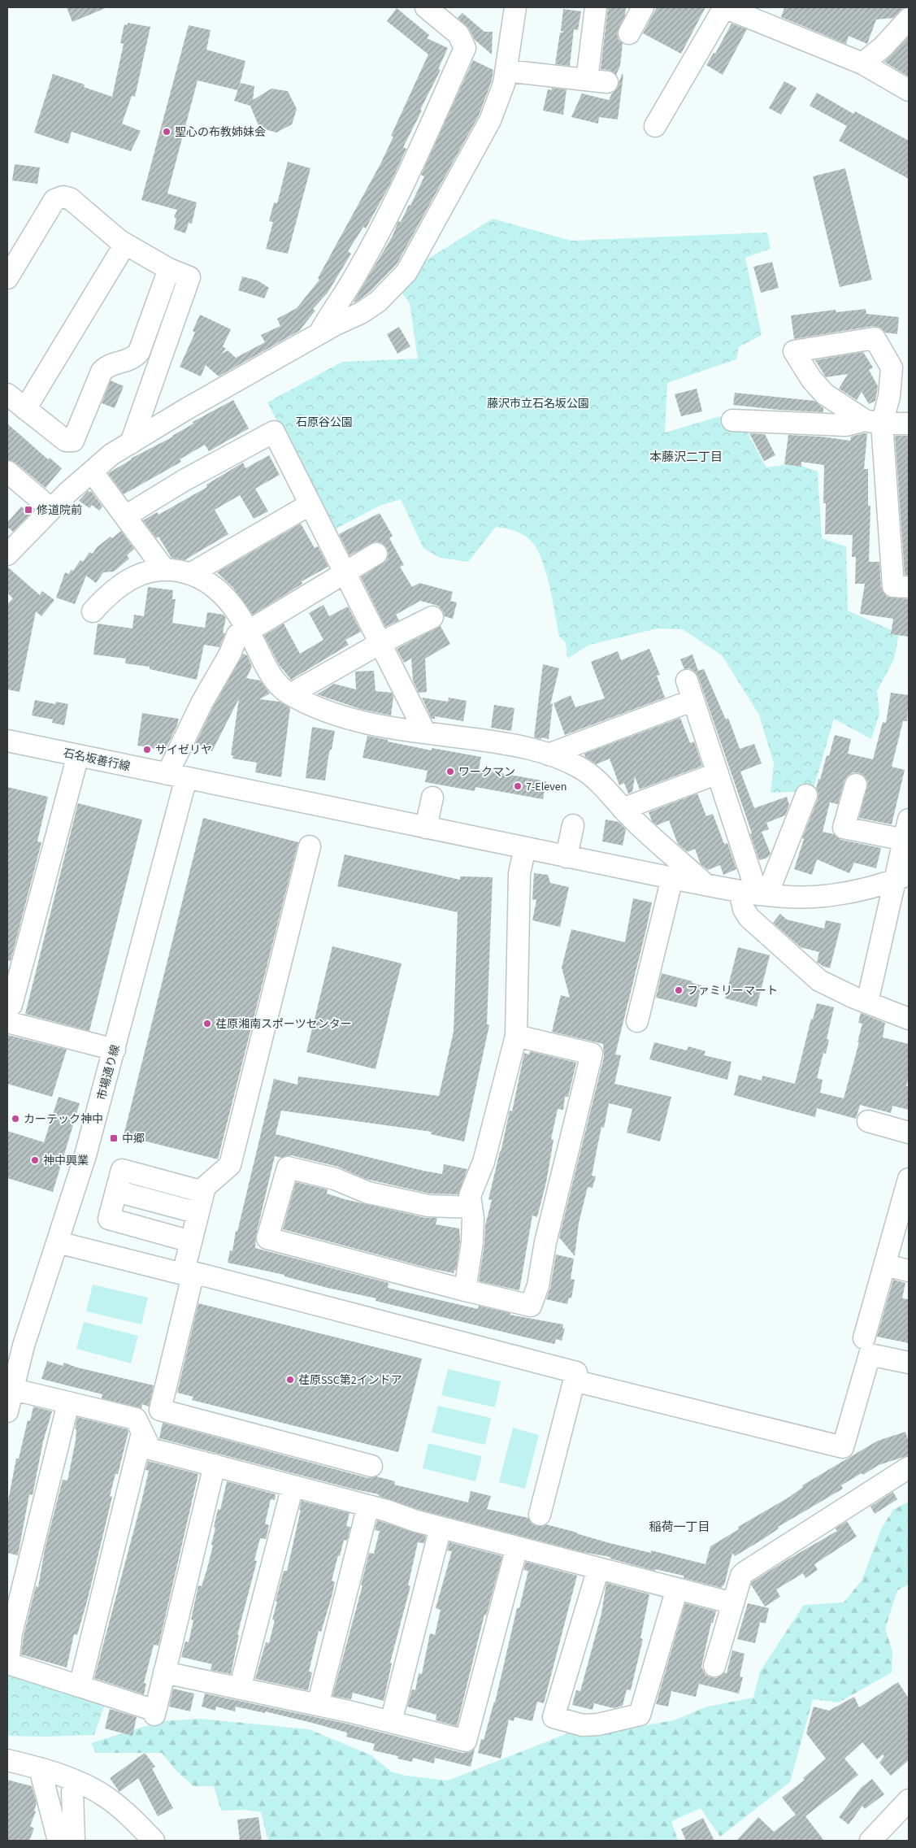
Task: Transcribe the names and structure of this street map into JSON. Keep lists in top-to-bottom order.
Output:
{
  "streets": {
    "street": ["石名坂善行線", "市場通り線"]
  },
  "crossings": [
    ["石名坂善行線", "市場通り線"]
  ],
  "districts": ["本藤沢二丁目", "稲荷一丁目"],
  "parks": ["藤沢市立石名坂公園", "石原谷公園"],
  "places": {
    "other": [
      "聖心の布教姉妹会",
      "サイゼリヤ",
      "ワークマン",
      "7-Eleven",
      "ファミリーマート",
      "荏原湘南スポーツセンター",
      "カーテック神中",
      "神中興業",
      "荏原SSC第2インドア"
    ],
    "transit": ["修道院前", "中郷"]
  }
}
